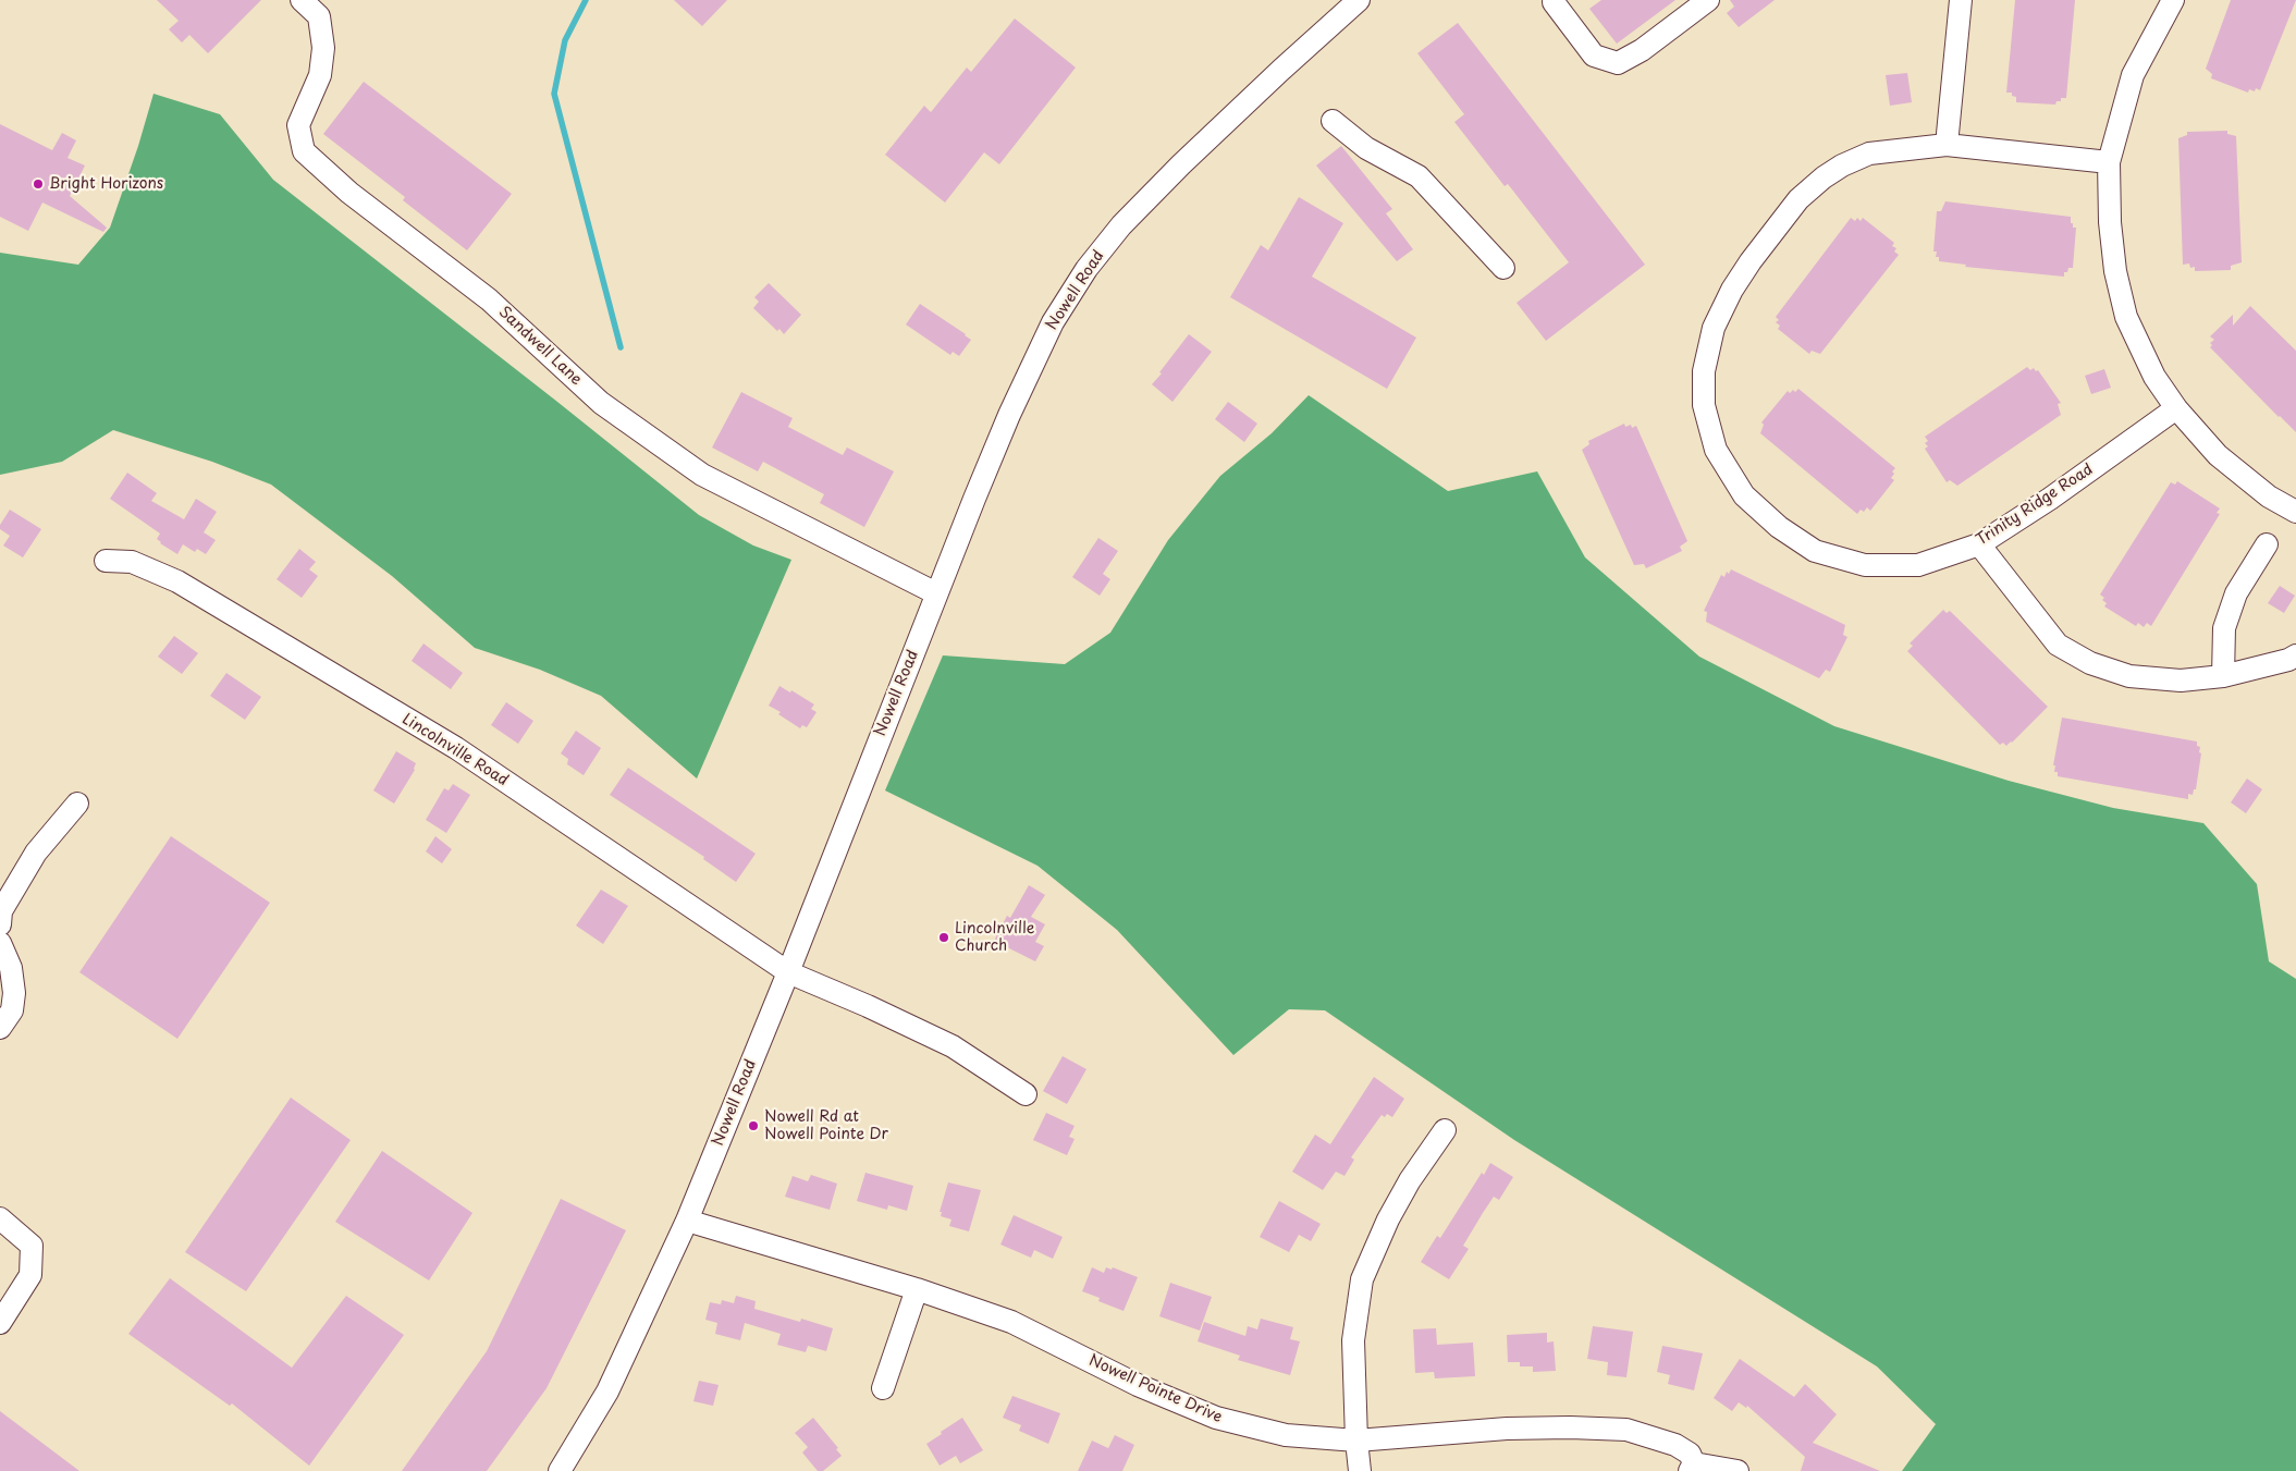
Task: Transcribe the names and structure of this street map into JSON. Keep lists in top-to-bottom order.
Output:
{
  "streets": {
    "street": [
      "Nowell Road",
      "Sandwell Lane",
      "Trinity Ridge Road",
      "Lincolnville Road",
      "Nowell Pointe Drive"
    ]
  },
  "crossings": [
    ["Nowell Road", "Sandwell Lane"],
    ["Nowell Road", "Lincolnville Road"],
    ["Nowell Road", "Nowell Pointe Drive"]
  ],
  "places": ["Bright Horizons", "Lincolnville Church", "Nowell Rd at Nowell Pointe Dr"]
}
